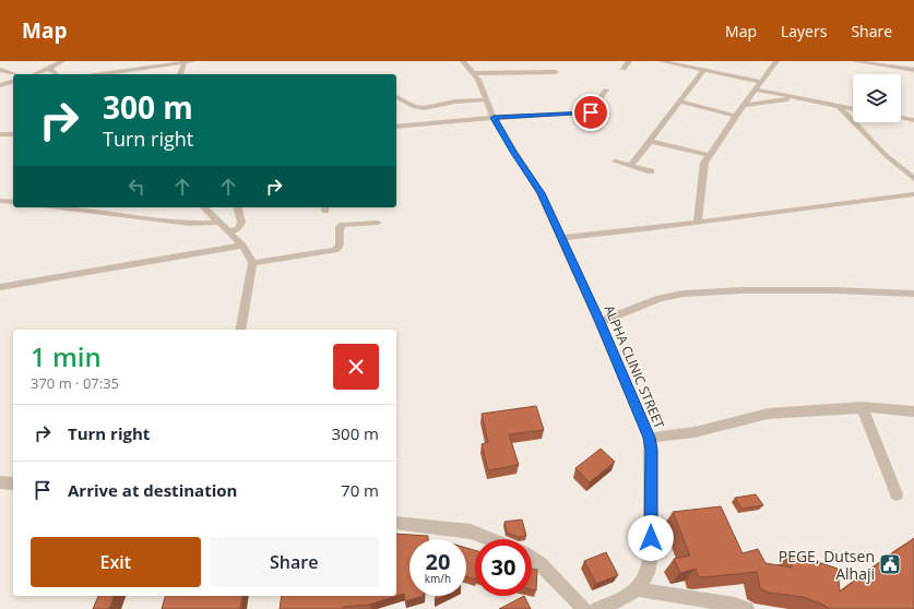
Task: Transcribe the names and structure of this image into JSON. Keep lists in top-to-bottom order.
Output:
{
  "streets": {
    "street": ["ALPHA CLINIC STREET"]
  },
  "places": {
    "public building": ["PEGE, Dutsen Alhaji"]
  },
  "page": {
    "header": "Map",
    "nav": ["Map", "Layers", "Share"],
    "turn": ["300 m", "Turn right"],
    "heading": ["1 min", "370 m · 07:35"],
    "list": [
      {
        "name": "Turn right",
        "value": "300 m"
      },
      {
        "name": "Arrive at destination",
        "value": "70 m"
      }
    ],
    "buttons": ["Exit", "Share"],
    "speed": "20 km/h",
    "limit": "30"
  }
}
